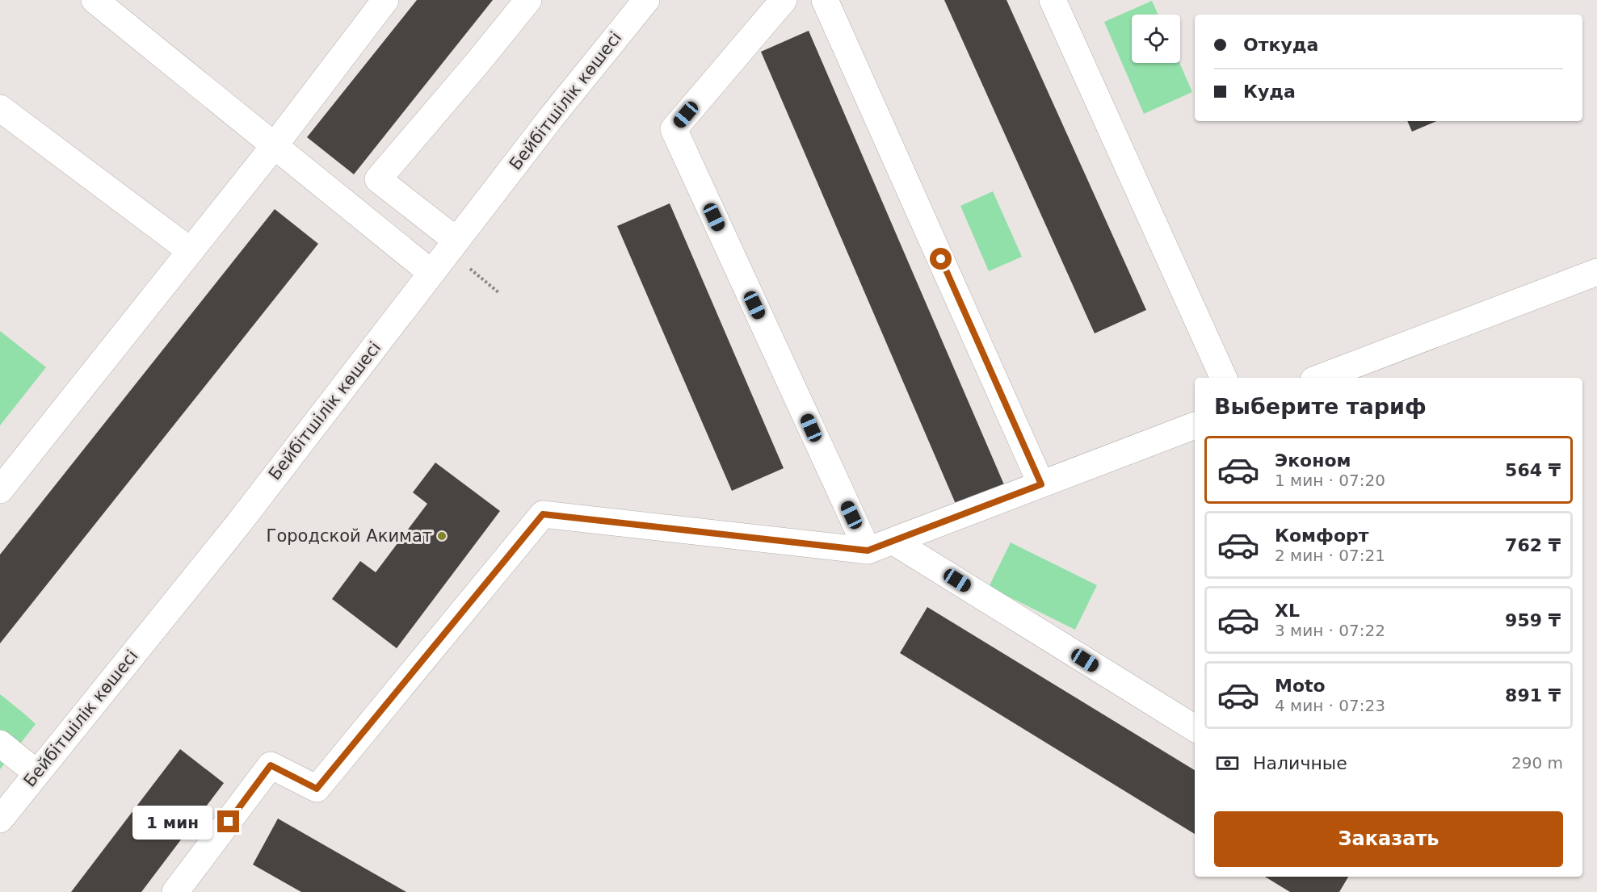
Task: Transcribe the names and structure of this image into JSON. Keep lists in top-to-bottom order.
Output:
{
  "streets": {
    "street": ["Бейбітшілік көшесі"]
  },
  "places": ["Городской Акимат"],
  "page": {
    "banner": ["Откуда", "Куда"],
    "heading": "Выберите тариф",
    "list": [
      {
        "name": "Эконом",
        "note": "1 мин · 07:20",
        "value": "564 ₸"
      },
      {
        "name": "Комфорт",
        "note": "2 мин · 07:21",
        "value": "762 ₸"
      },
      {
        "name": "XL",
        "note": "3 мин · 07:22",
        "value": "959 ₸"
      },
      {
        "name": "Moto",
        "note": "4 мин · 07:23",
        "value": "891 ₸"
      }
    ],
    "pay": ["Наличные", "290 m"],
    "buttons": "Заказать",
    "bubble": "1 мин"
  }
}
